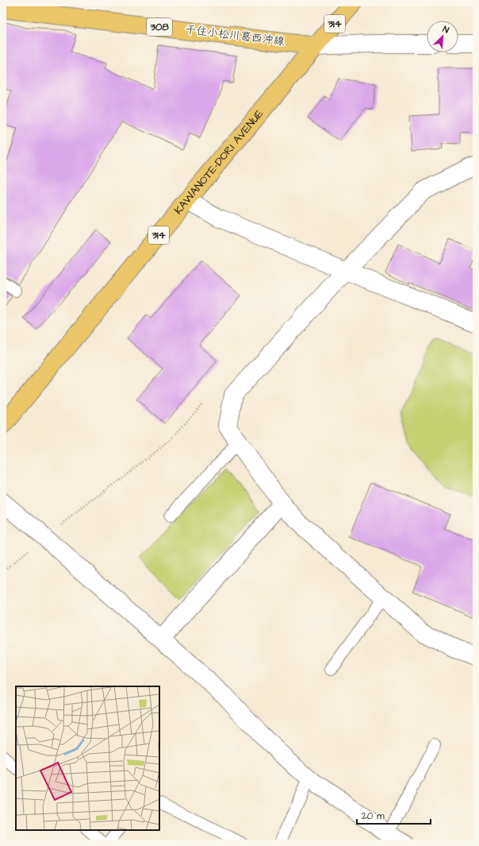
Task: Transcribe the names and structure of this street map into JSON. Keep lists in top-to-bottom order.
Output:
{
  "streets": {
    "main road": [
      "314",
      "308",
      "千住小松川葛西沖線",
      "KAWANOTE-DORI AVENUE"
    ]
  },
  "crossings": [
    ["314", "千住小松川葛西沖線"],
    ["314", "KAWANOTE-DORI AVENUE"],
    ["千住小松川葛西沖線", "KAWANOTE-DORI AVENUE"]
  ],
  "scale_bar": "20 m",
  "north": "top right"
}
